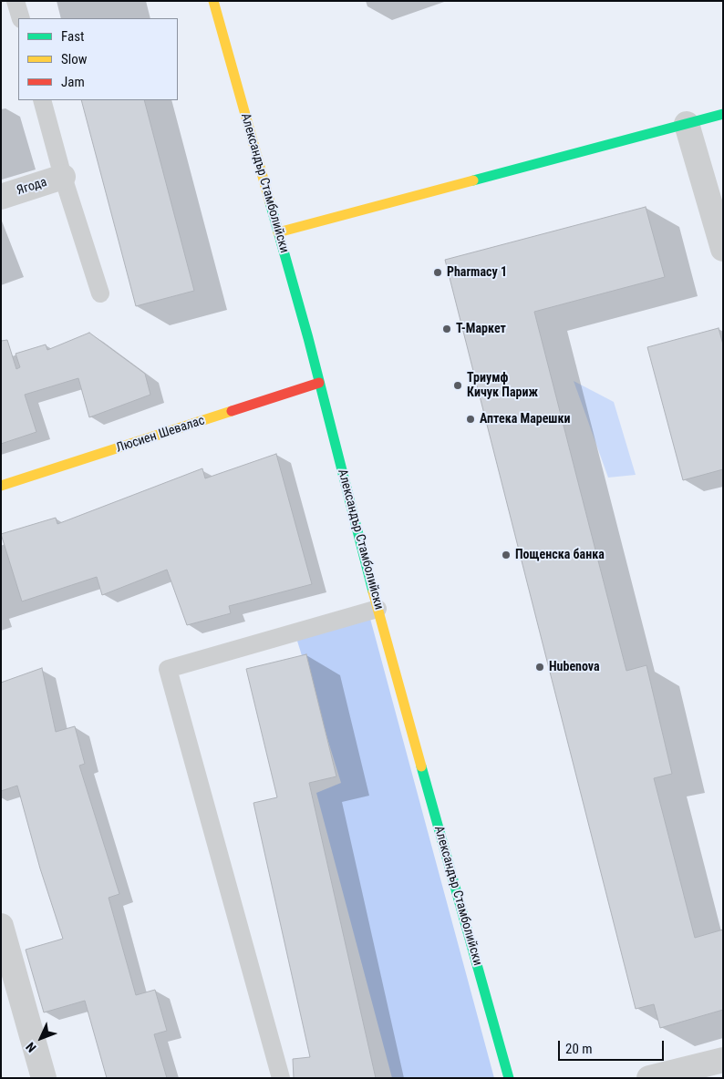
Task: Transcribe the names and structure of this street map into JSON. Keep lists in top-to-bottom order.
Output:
{
  "streets": {
    "street": ["Александър Стамболийски", "Ягода", "Люсиен Шевалас"]
  },
  "crossings": [
    ["Александър Стамболийски", "Люсиен Шевалас"]
  ],
  "places": [
    "Pharmacy 1",
    "Т-Маркет",
    "Триумф Кичук Париж",
    "Аптека Марешки",
    "Пощенска банка",
    "Hubenova"
  ],
  "legend": ["Fast", "Slow", "Jam"],
  "scale_bar": "20 m",
  "north": "bottom left"
}
